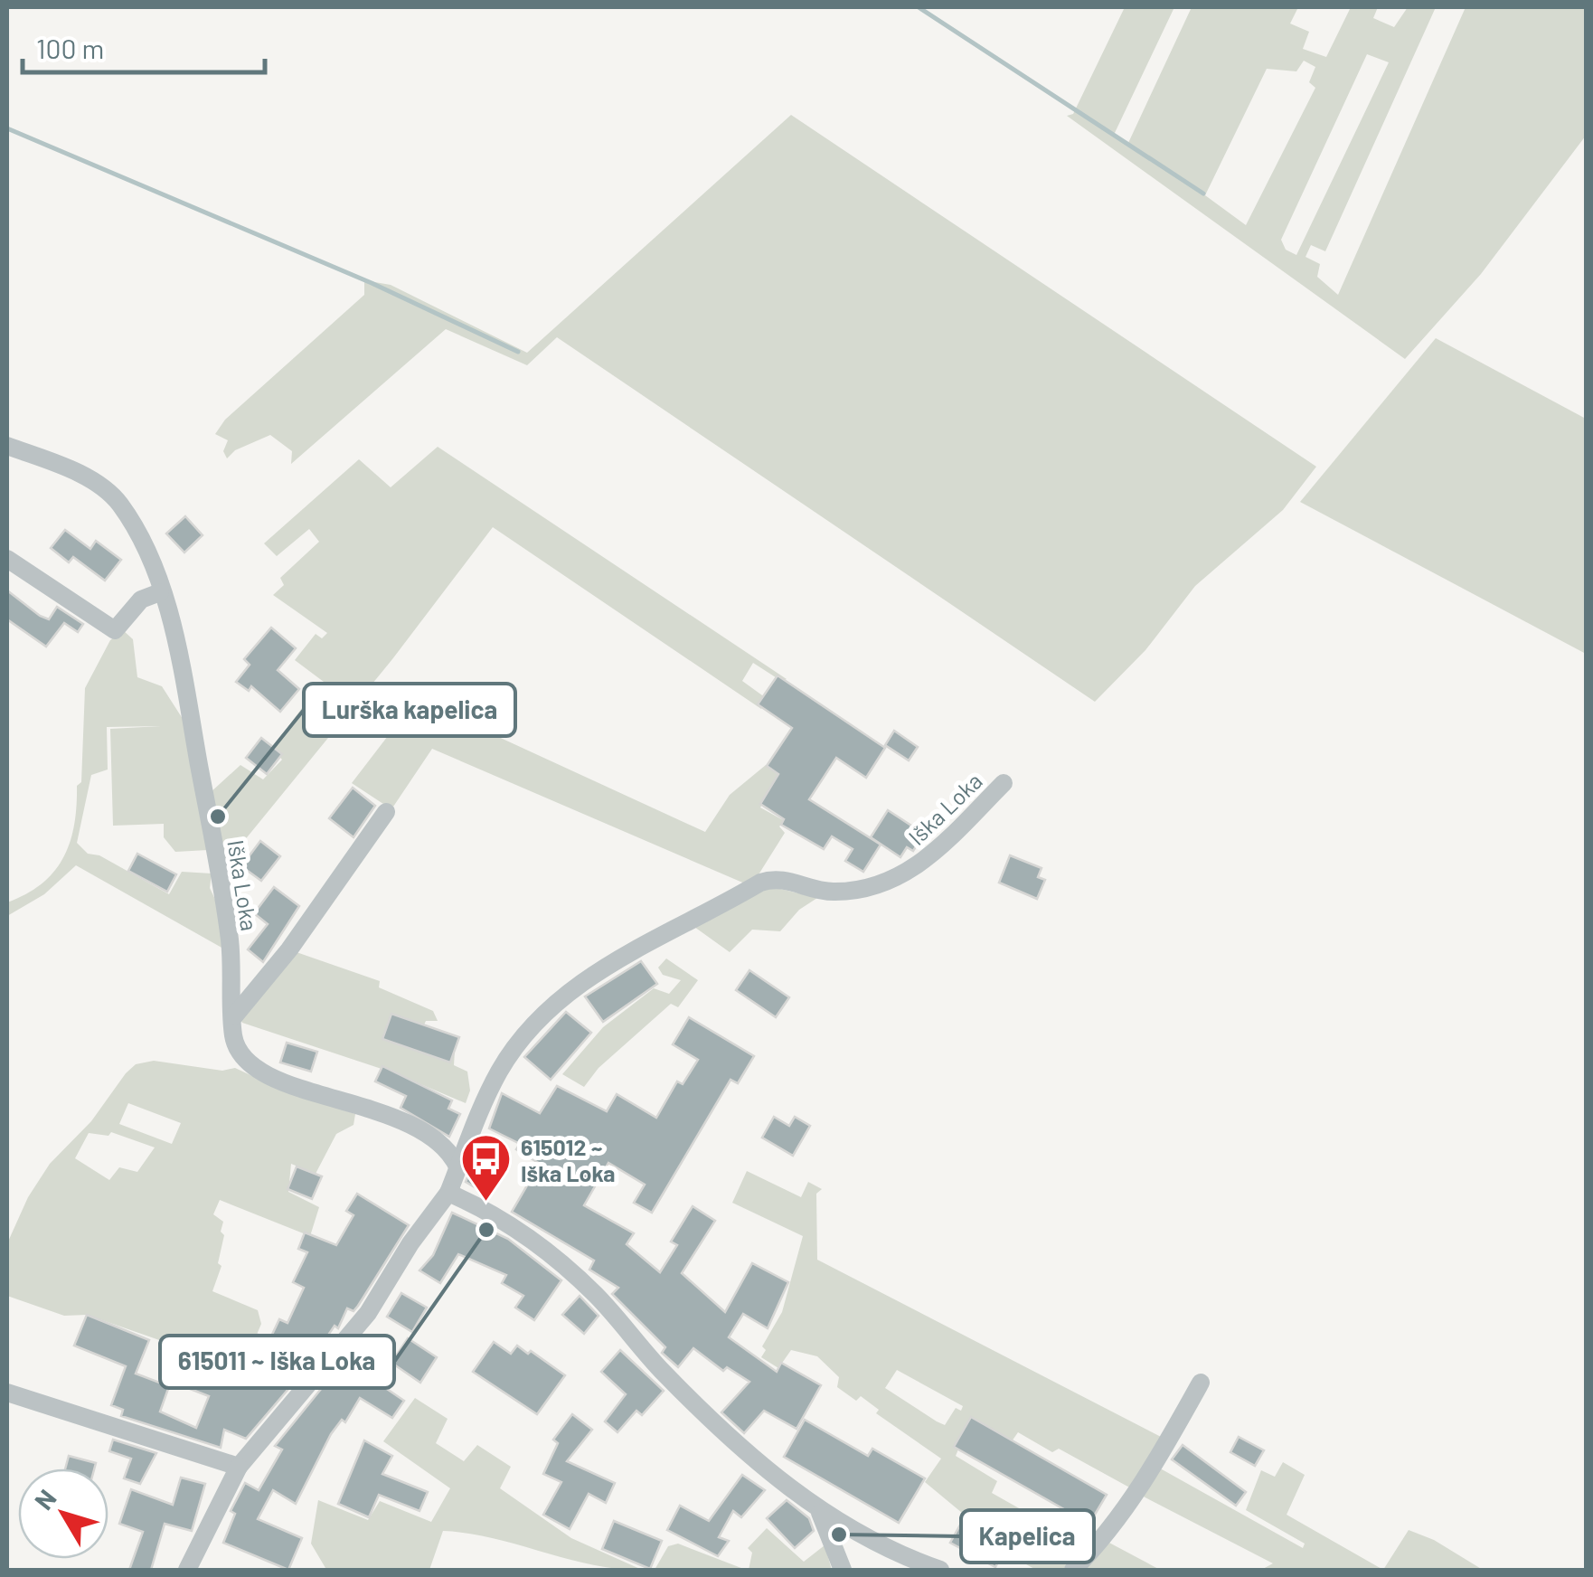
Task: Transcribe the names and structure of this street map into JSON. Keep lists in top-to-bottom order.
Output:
{
  "streets": {
    "street": ["Iška Loka"]
  },
  "places": {
    "other": ["Lurška kapelica", "615011 ~ Iška Loka", "Kapelica"],
    "bus stop": ["615012 ~ Iška Loka"]
  },
  "scale_bar": "100 m",
  "north": "top left"
}
